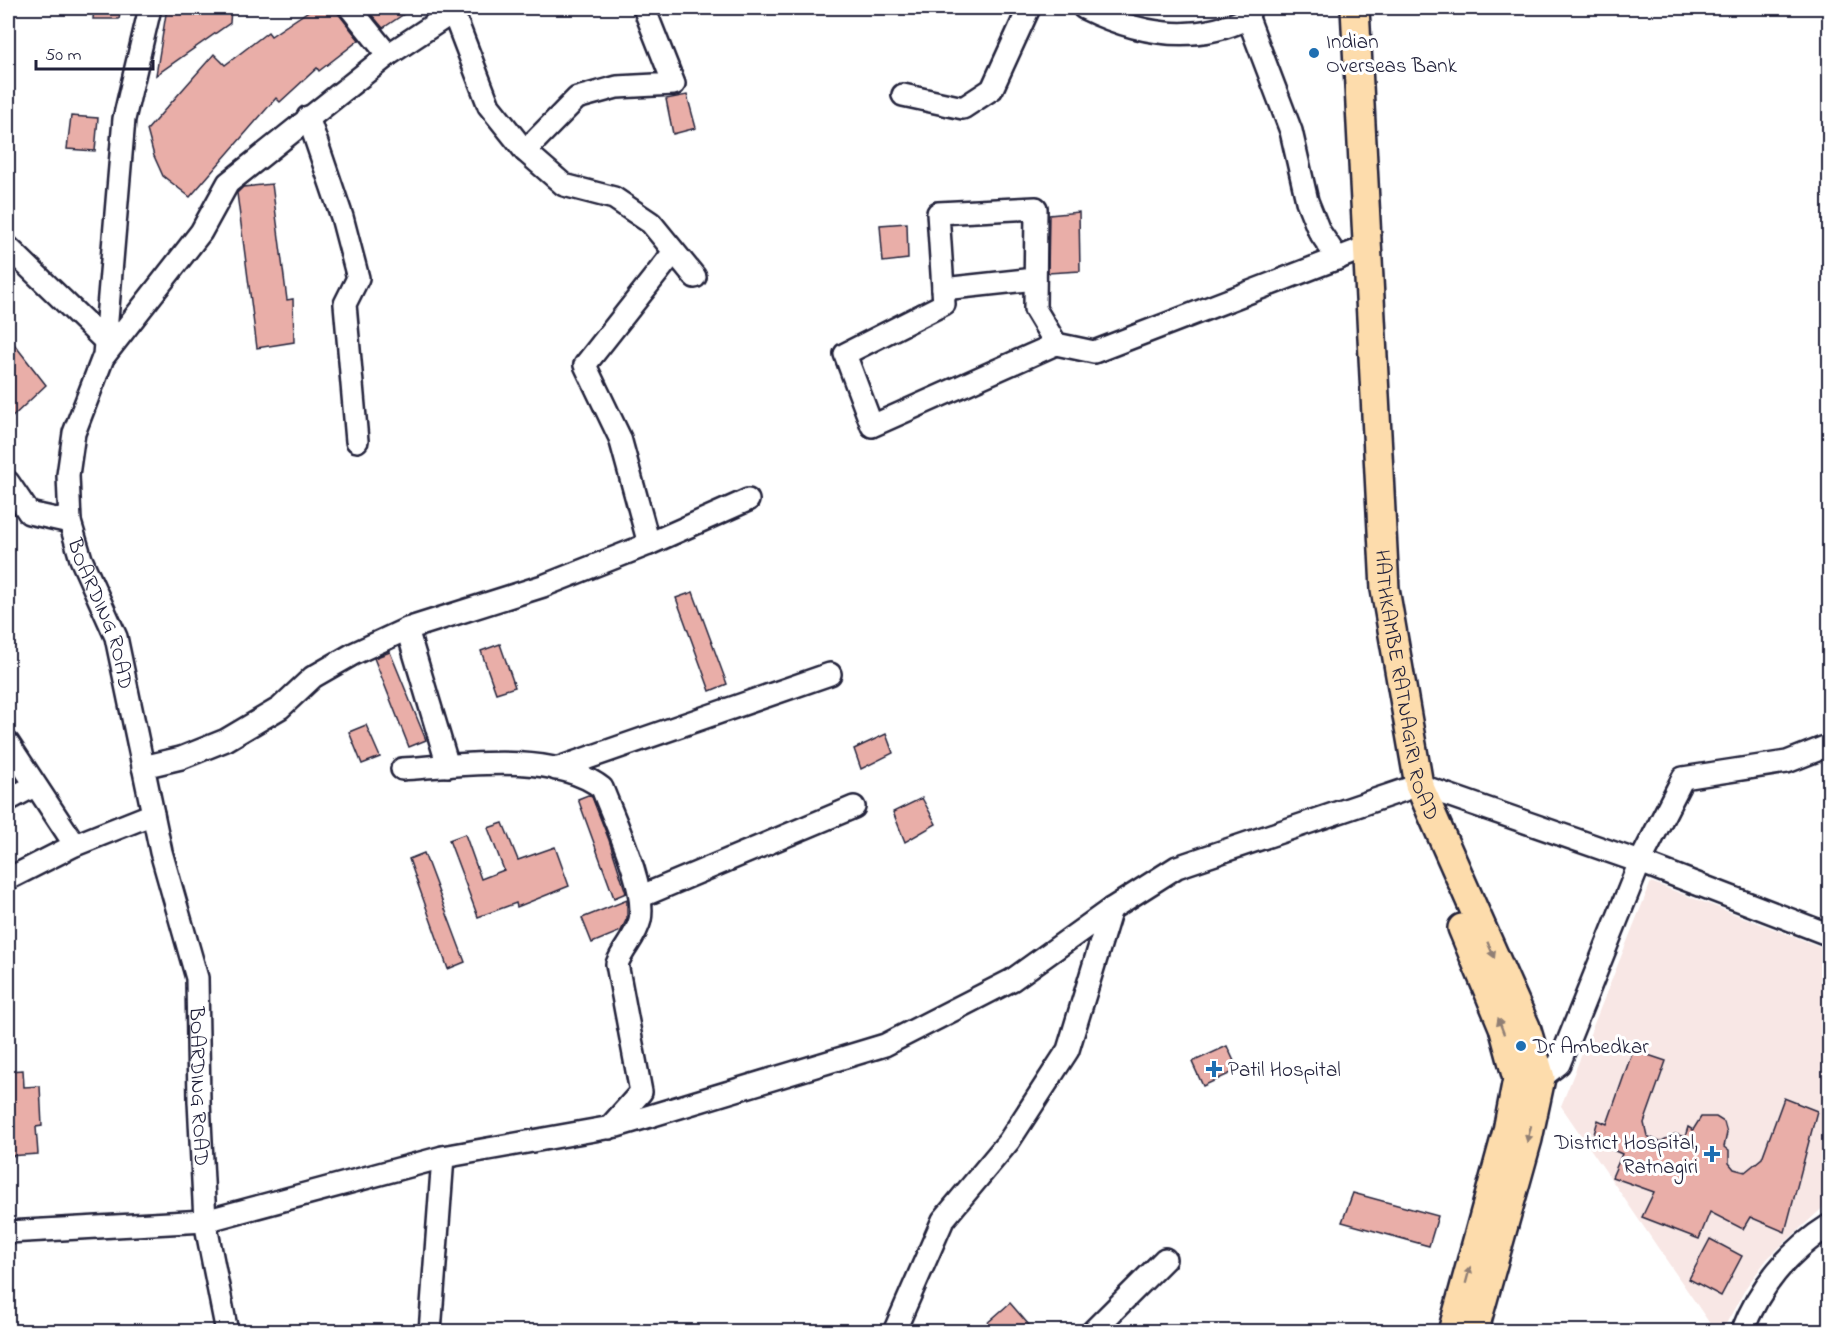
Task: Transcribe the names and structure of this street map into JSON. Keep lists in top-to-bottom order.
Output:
{
  "streets": {
    "main road": ["HATHKAMBE RATNAGIRI ROAD"],
    "street": ["BOARDING ROAD"]
  },
  "places": {
    "other": ["Indian Overseas Bank", "Dr Ambedkar"],
    "health": ["Patil Hospital", "District Hospital, Ratnagiri"]
  },
  "scale_bar": "50 m"
}
